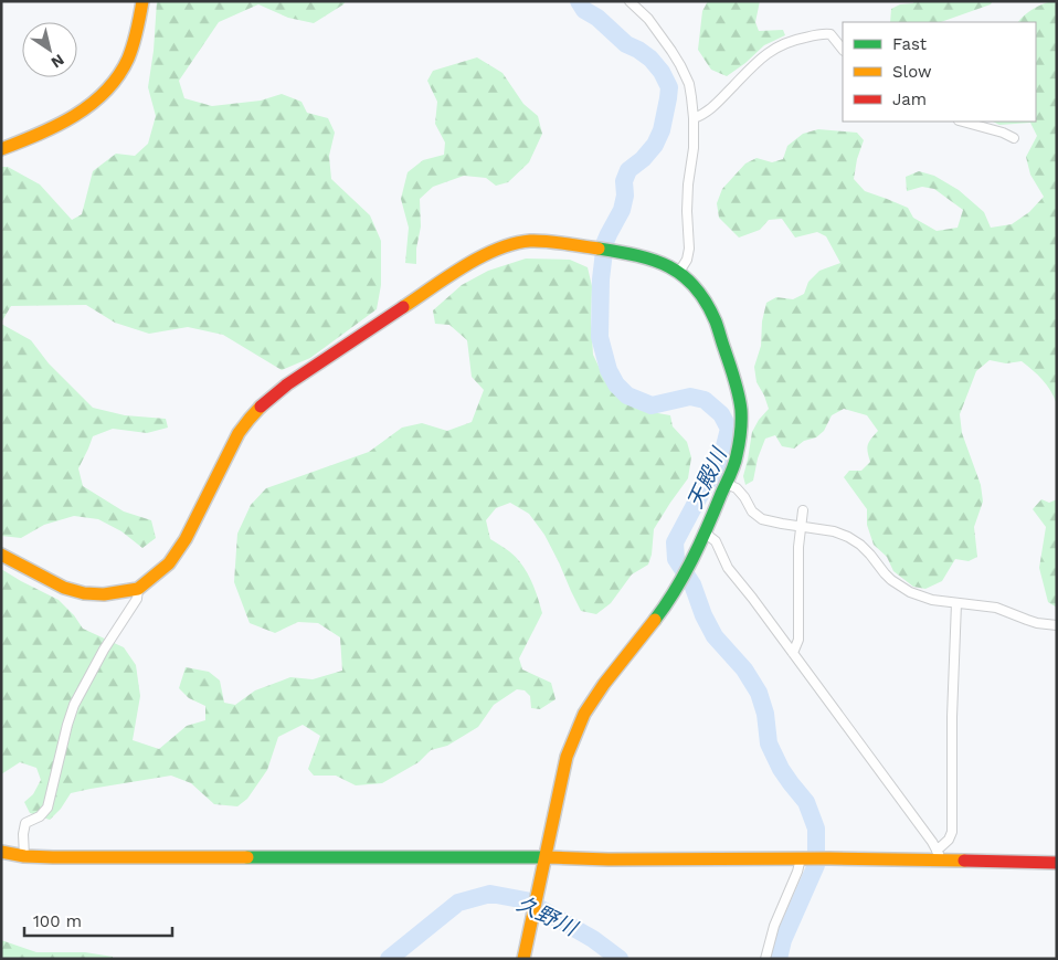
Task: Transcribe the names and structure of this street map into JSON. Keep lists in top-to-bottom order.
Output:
{
  "water": ["天殿川", "久野川"],
  "legend": ["Fast", "Slow", "Jam"],
  "scale_bar": "100 m",
  "north": "bottom right"
}
